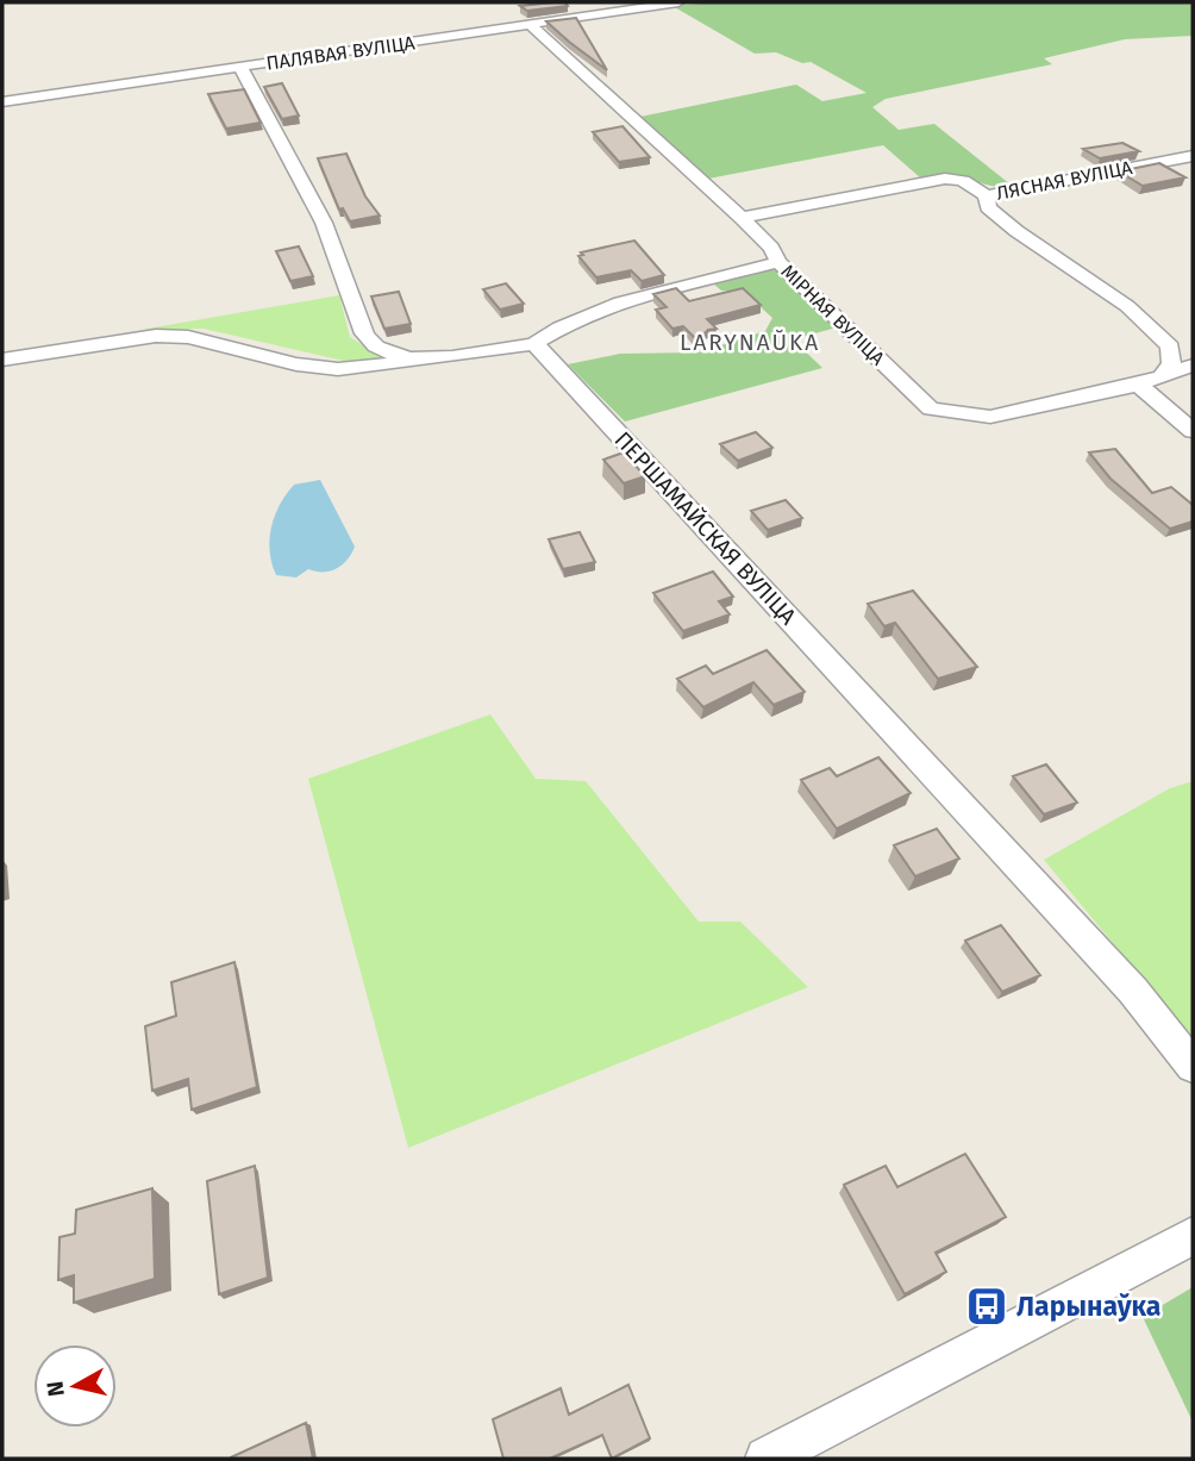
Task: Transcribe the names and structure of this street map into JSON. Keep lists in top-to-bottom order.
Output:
{
  "streets": {
    "street": [
      "ПАЛЯВАЯ ВУЛІЦА",
      "ЛЯСНАЯ ВУЛІЦА",
      "МІРНАЯ ВУЛІЦА",
      "ПЕРШАМАЙСКАЯ ВУЛІЦА"
    ]
  },
  "crossings": [
    ["ПАЛЯВАЯ ВУЛІЦА", "МІРНАЯ ВУЛІЦА"],
    ["ЛЯСНАЯ ВУЛІЦА", "МІРНАЯ ВУЛІЦА"]
  ],
  "districts": ["LARYNAŬKA"],
  "places": {
    "bus stop": ["Ларынаўка"]
  },
  "north": "left"
}
